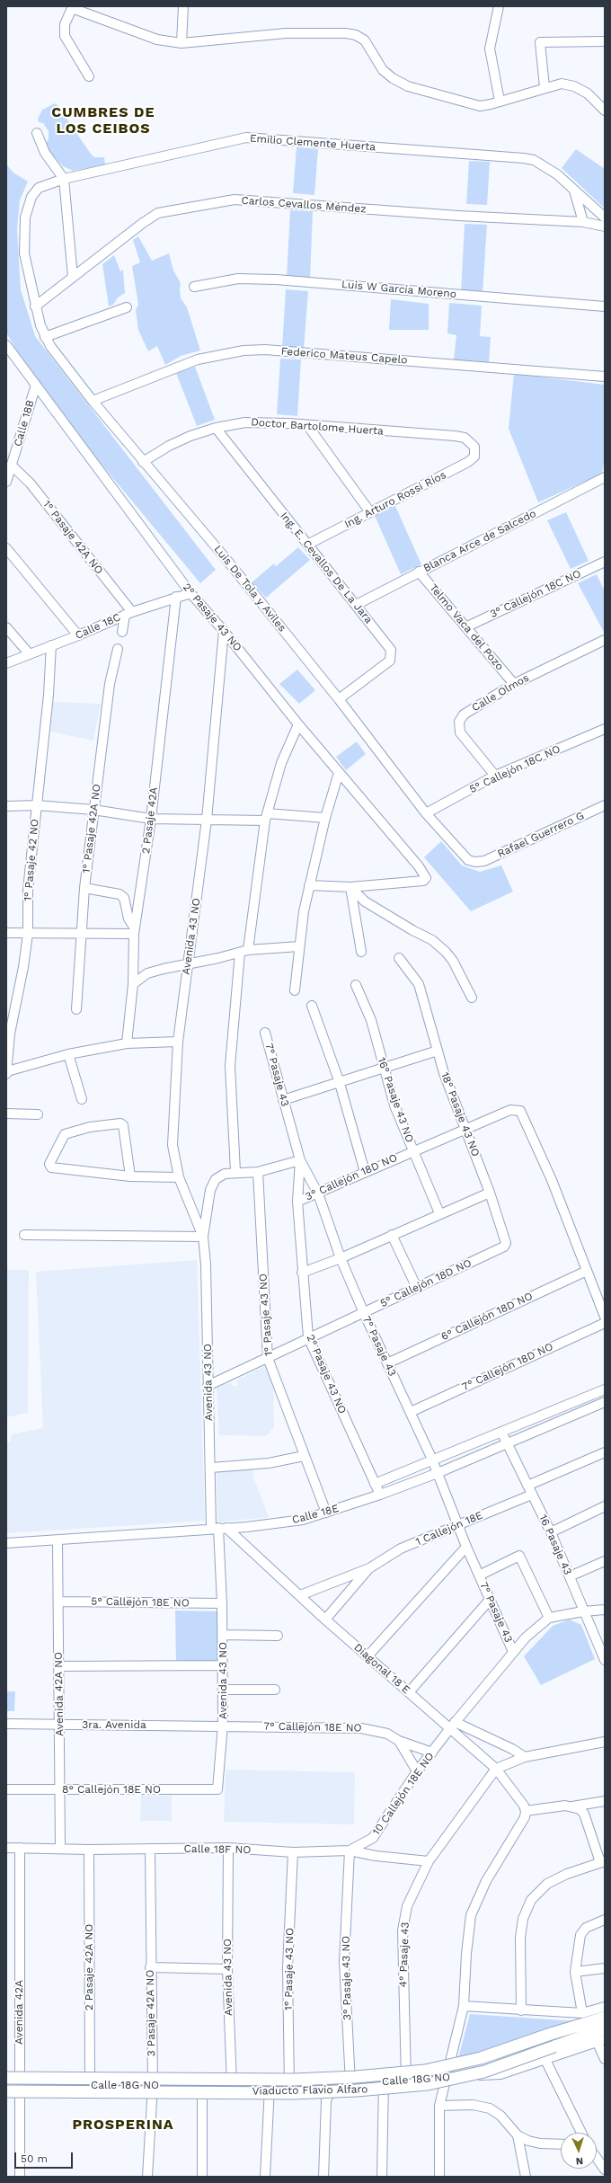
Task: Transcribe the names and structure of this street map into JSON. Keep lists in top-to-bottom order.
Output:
{
  "streets": {
    "main road": ["Viaducto Flavio Alfaro"],
    "street": [
      "Emilio Clemente Huerta",
      "Carlos Cevallos Méndez",
      "Luis W García Moreno",
      "Federico Mateus Capelo",
      "Calle 18B",
      "Doctor Bartolome Huerta",
      "Ing. Arturo Rossi Ríos",
      "1° Pasaje 42A NO",
      "Blanca Arce de Salcedo",
      "Ing. E. Cevallos De La Jara",
      "Luis De Tola y Aviles",
      "3° Callejón 18C NO",
      "2° Pasaje 43 NO",
      "Calle 18C",
      "Telmo Vaca del Pozo",
      "Calle Olmos",
      "5° Callejón 18C NO",
      "2 Pasaje 42A",
      "Rafael Guerrero G",
      "1° Pasaje 42 NO",
      "Avenida 43 NO",
      "7° Pasaje 43",
      "16° Pasaje 43 NO",
      "18° Pasaje 43 NO",
      "3° Callejón 18D NO",
      "5° Callejón 18D NO",
      "1° Pasaje 43 NO",
      "6° Callejón 18D NO",
      "7° Callejón 18D NO",
      "Calle 18E",
      "1 Callejón 18E",
      "16 Pasaje 43",
      "5° Callejón 18E NO",
      "Diagonal 18 E",
      "Avenida 42A NO",
      "3ra. Avenida",
      "7° Callejón 18E NO",
      "8° Callejón 18E NO",
      "10 Callejón 18E NO",
      "Calle 18F NO",
      "4° Pasaje 43",
      "2 Pasaje 42A NO",
      "3° Pasaje 43 NO",
      "Avenida 42A",
      "3 Pasaje 42A NO",
      "Calle 18G NO"
    ]
  },
  "crossings": [
    ["Emilio Clemente Huerta", "Carlos Cevallos Méndez"],
    ["Emilio Clemente Huerta", "Luis De Tola y Aviles"],
    ["Carlos Cevallos Méndez", "Luis De Tola y Aviles"],
    ["Federico Mateus Capelo", "Luis De Tola y Aviles"],
    ["Calle 18B", "1° Pasaje 42A NO"],
    ["Calle 18B", "2° Pasaje 43 NO"],
    ["Doctor Bartolome Huerta", "Ing. Arturo Rossi Ríos"],
    ["Doctor Bartolome Huerta", "Ing. E. Cevallos De La Jara"],
    ["Doctor Bartolome Huerta", "Luis De Tola y Aviles"],
    ["Ing. Arturo Rossi Ríos", "Ing. E. Cevallos De La Jara"],
    ["1° Pasaje 42A NO", "Calle 18C"],
    ["Blanca Arce de Salcedo", "Ing. E. Cevallos De La Jara"],
    ["Blanca Arce de Salcedo", "Telmo Vaca del Pozo"],
    ["Ing. E. Cevallos De La Jara", "Luis De Tola y Aviles"],
    ["Luis De Tola y Aviles", "5° Callejón 18C NO"],
    ["Luis De Tola y Aviles", "Rafael Guerrero G"],
    ["3° Callejón 18C NO", "Telmo Vaca del Pozo"],
    ["2° Pasaje 43 NO", "Calle 18C"],
    ["2° Pasaje 43 NO", "Avenida 43 NO"],
    ["2° Pasaje 43 NO", "7° Pasaje 43"],
    ["2° Pasaje 43 NO", "3° Callejón 18D NO"],
    ["2° Pasaje 43 NO", "5° Callejón 18D NO"],
    ["2° Pasaje 43 NO", "Calle 18E"],
    ["Calle 18C", "2 Pasaje 42A"],
    ["Calle 18C", "1° Pasaje 42 NO"],
    ["Telmo Vaca del Pozo", "Calle Olmos"],
    ["Calle Olmos", "5° Callejón 18C NO"],
    ["Avenida 43 NO", "7° Pasaje 43"],
    ["Avenida 43 NO", "5° Callejón 18D NO"],
    ["Avenida 43 NO", "1° Pasaje 43 NO"],
    ["Avenida 43 NO", "Calle 18E"],
    ["Avenida 43 NO", "5° Callejón 18E NO"],
    ["Avenida 43 NO", "Diagonal 18 E"],
    ["Avenida 43 NO", "3ra. Avenida"],
    ["Avenida 43 NO", "7° Callejón 18E NO"],
    ["Avenida 43 NO", "8° Callejón 18E NO"],
    ["Avenida 43 NO", "Calle 18F NO"],
    ["Avenida 43 NO", "Calle 18G NO"],
    ["7° Pasaje 43", "3° Callejón 18D NO"],
    ["7° Pasaje 43", "5° Callejón 18D NO"],
    ["7° Pasaje 43", "6° Callejón 18D NO"],
    ["7° Pasaje 43", "7° Callejón 18D NO"],
    ["7° Pasaje 43", "Calle 18E"],
    ["7° Pasaje 43", "1 Callejón 18E"],
    ["7° Pasaje 43", "10 Callejón 18E NO"],
    ["16° Pasaje 43 NO", "3° Callejón 18D NO"],
    ["18° Pasaje 43 NO", "3° Callejón 18D NO"],
    ["18° Pasaje 43 NO", "5° Callejón 18D NO"],
    ["3° Callejón 18D NO", "6° Callejón 18D NO"],
    ["5° Callejón 18D NO", "1° Pasaje 43 NO"],
    ["1° Pasaje 43 NO", "Calle 18E"],
    ["1° Pasaje 43 NO", "Calle 18F NO"],
    ["1° Pasaje 43 NO", "Calle 18G NO"],
    ["Calle 18E", "16 Pasaje 43"],
    ["Calle 18E", "Diagonal 18 E"],
    ["Calle 18E", "Avenida 42A NO"],
    ["1 Callejón 18E", "16 Pasaje 43"],
    ["1 Callejón 18E", "Diagonal 18 E"],
    ["5° Callejón 18E NO", "Avenida 42A NO"],
    ["Diagonal 18 E", "10 Callejón 18E NO"],
    ["Diagonal 18 E", "4° Pasaje 43"],
    ["Avenida 42A NO", "3ra. Avenida"],
    ["Avenida 42A NO", "8° Callejón 18E NO"],
    ["Avenida 42A NO", "Calle 18F NO"],
    ["3ra. Avenida", "7° Callejón 18E NO"],
    ["7° Callejón 18E NO", "10 Callejón 18E NO"],
    ["10 Callejón 18E NO", "Calle 18F NO"],
    ["10 Callejón 18E NO", "3° Pasaje 43 NO"],
    ["Calle 18F NO", "4° Pasaje 43"],
    ["Calle 18F NO", "2 Pasaje 42A NO"],
    ["Calle 18F NO", "3° Pasaje 43 NO"],
    ["Calle 18F NO", "Avenida 42A"],
    ["Calle 18F NO", "3 Pasaje 42A NO"],
    ["4° Pasaje 43", "Calle 18G NO"],
    ["2 Pasaje 42A NO", "Calle 18G NO"],
    ["3° Pasaje 43 NO", "Calle 18G NO"],
    ["Avenida 42A", "Calle 18G NO"],
    ["3 Pasaje 42A NO", "Calle 18G NO"]
  ],
  "districts": ["CUMBRES DE LOS CEIBOS", "PROSPERINA"],
  "scale_bar": "50 m",
  "north": "bottom"
}
